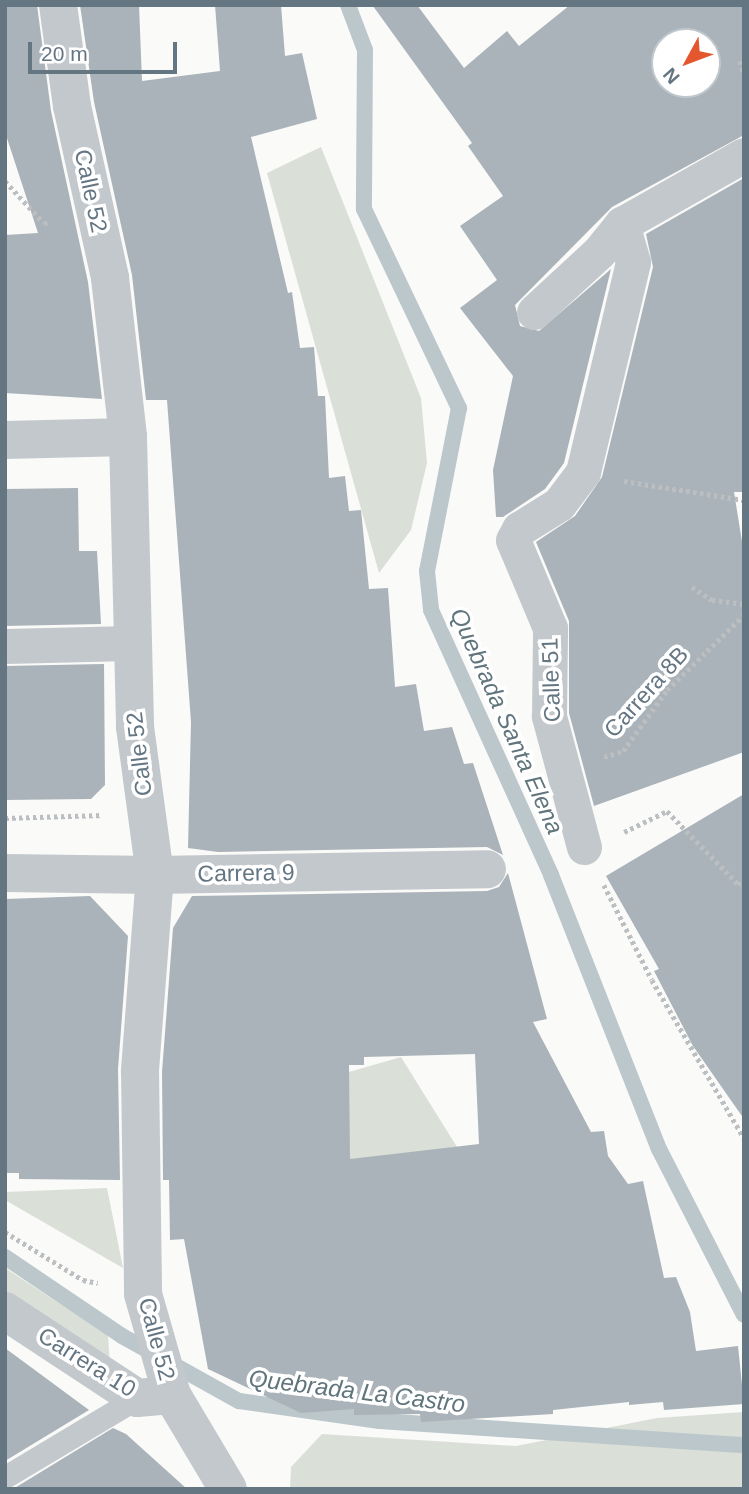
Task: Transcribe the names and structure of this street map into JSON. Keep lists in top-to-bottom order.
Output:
{
  "streets": {
    "street": [
      "Calle 52",
      "Calle 51",
      "Carrera 9",
      "Carrera 10"
    ],
    "path": ["Carrera 8B"]
  },
  "crossings": [
    ["Calle 52", "Carrera 9"],
    ["Calle 52", "Carrera 10"],
    ["Calle 51", "Carrera 8B"]
  ],
  "water": ["Quebrada Santa Elena", "Quebrada La Castro"],
  "scale_bar": "20 m",
  "north": "bottom left"
}
